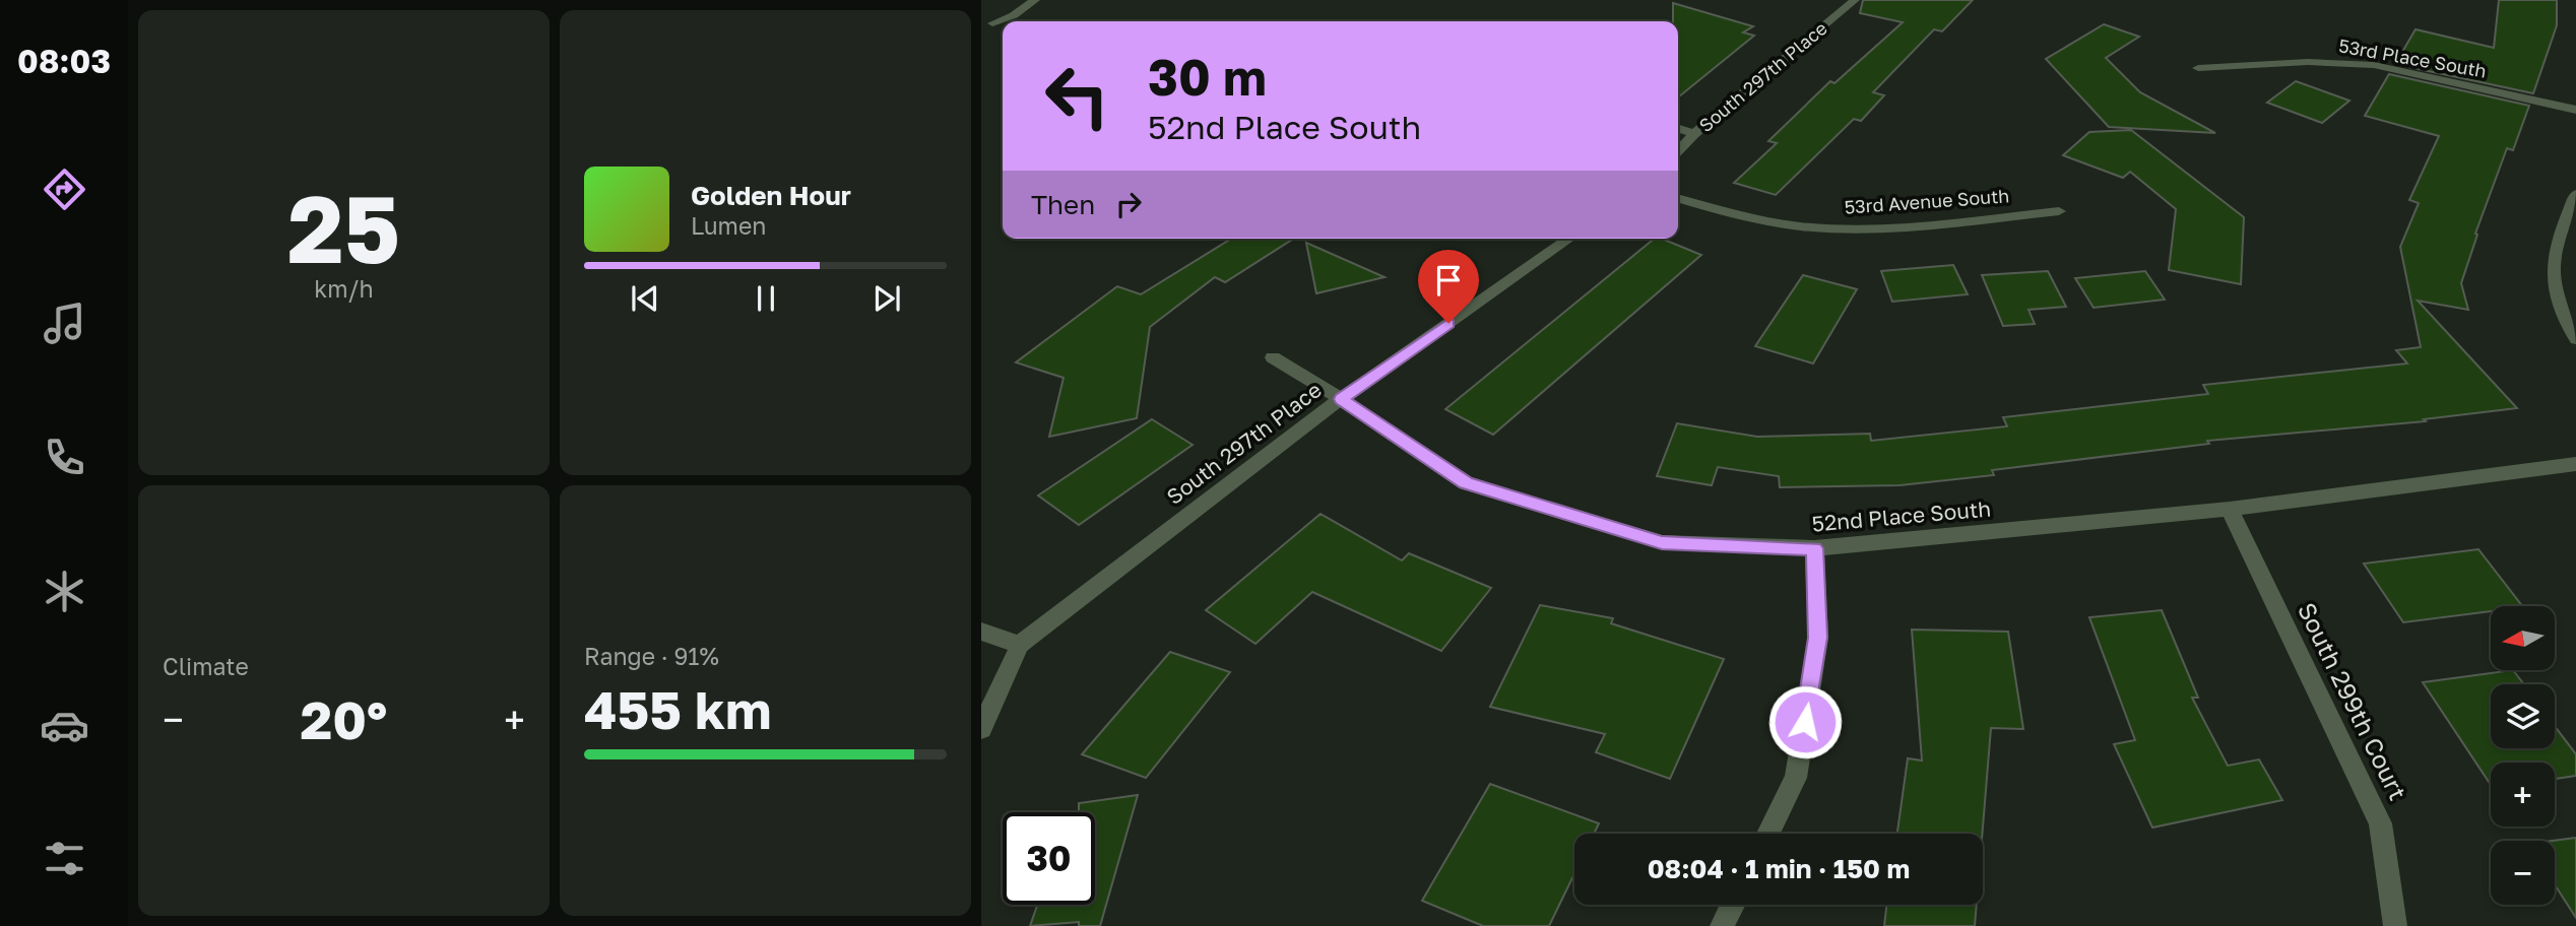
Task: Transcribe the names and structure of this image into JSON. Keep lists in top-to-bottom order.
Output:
{
  "streets": {
    "street": [
      "53rd Place South",
      "South 297th Place",
      "53rd Avenue South",
      "52nd Place South",
      "South 299th Court"
    ]
  },
  "crossings": [
    ["South 297th Place", "52nd Place South"],
    ["52nd Place South", "South 299th Court"]
  ],
  "north": "left",
  "page": {
    "tabs": "08:03",
    "tile": [
      ["25", "km/h"],
      "Climate",
      ["Range · 91%", "455 km"]
    ],
    "turn": ["30 m", "52nd Place South"],
    "song": ["Golden Hour", "Lumen"],
    "then": "Then",
    "map_buttons": ["+", "−"],
    "heat": ["−", "20°", "+"],
    "limit": "30",
    "trip": "08:04 · 1 min · 150 m"
  }
}
